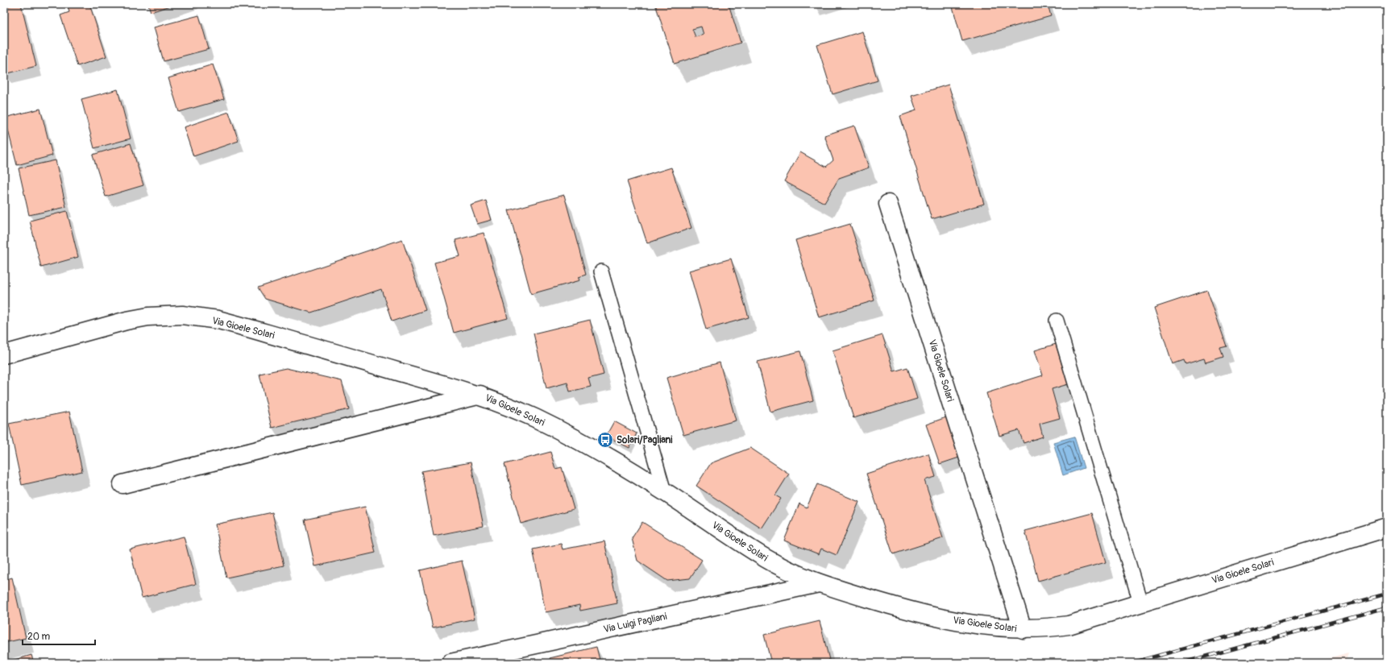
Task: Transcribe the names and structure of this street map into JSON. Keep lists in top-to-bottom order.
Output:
{
  "streets": {
    "street": ["Via Gioele Solari", "Via Luigi Pagliani"]
  },
  "crossings": [
    ["Via Gioele Solari", "Via Luigi Pagliani"]
  ],
  "places": {
    "bus stop": ["Solari/Pagliani"]
  },
  "scale_bar": "20 m"
}
